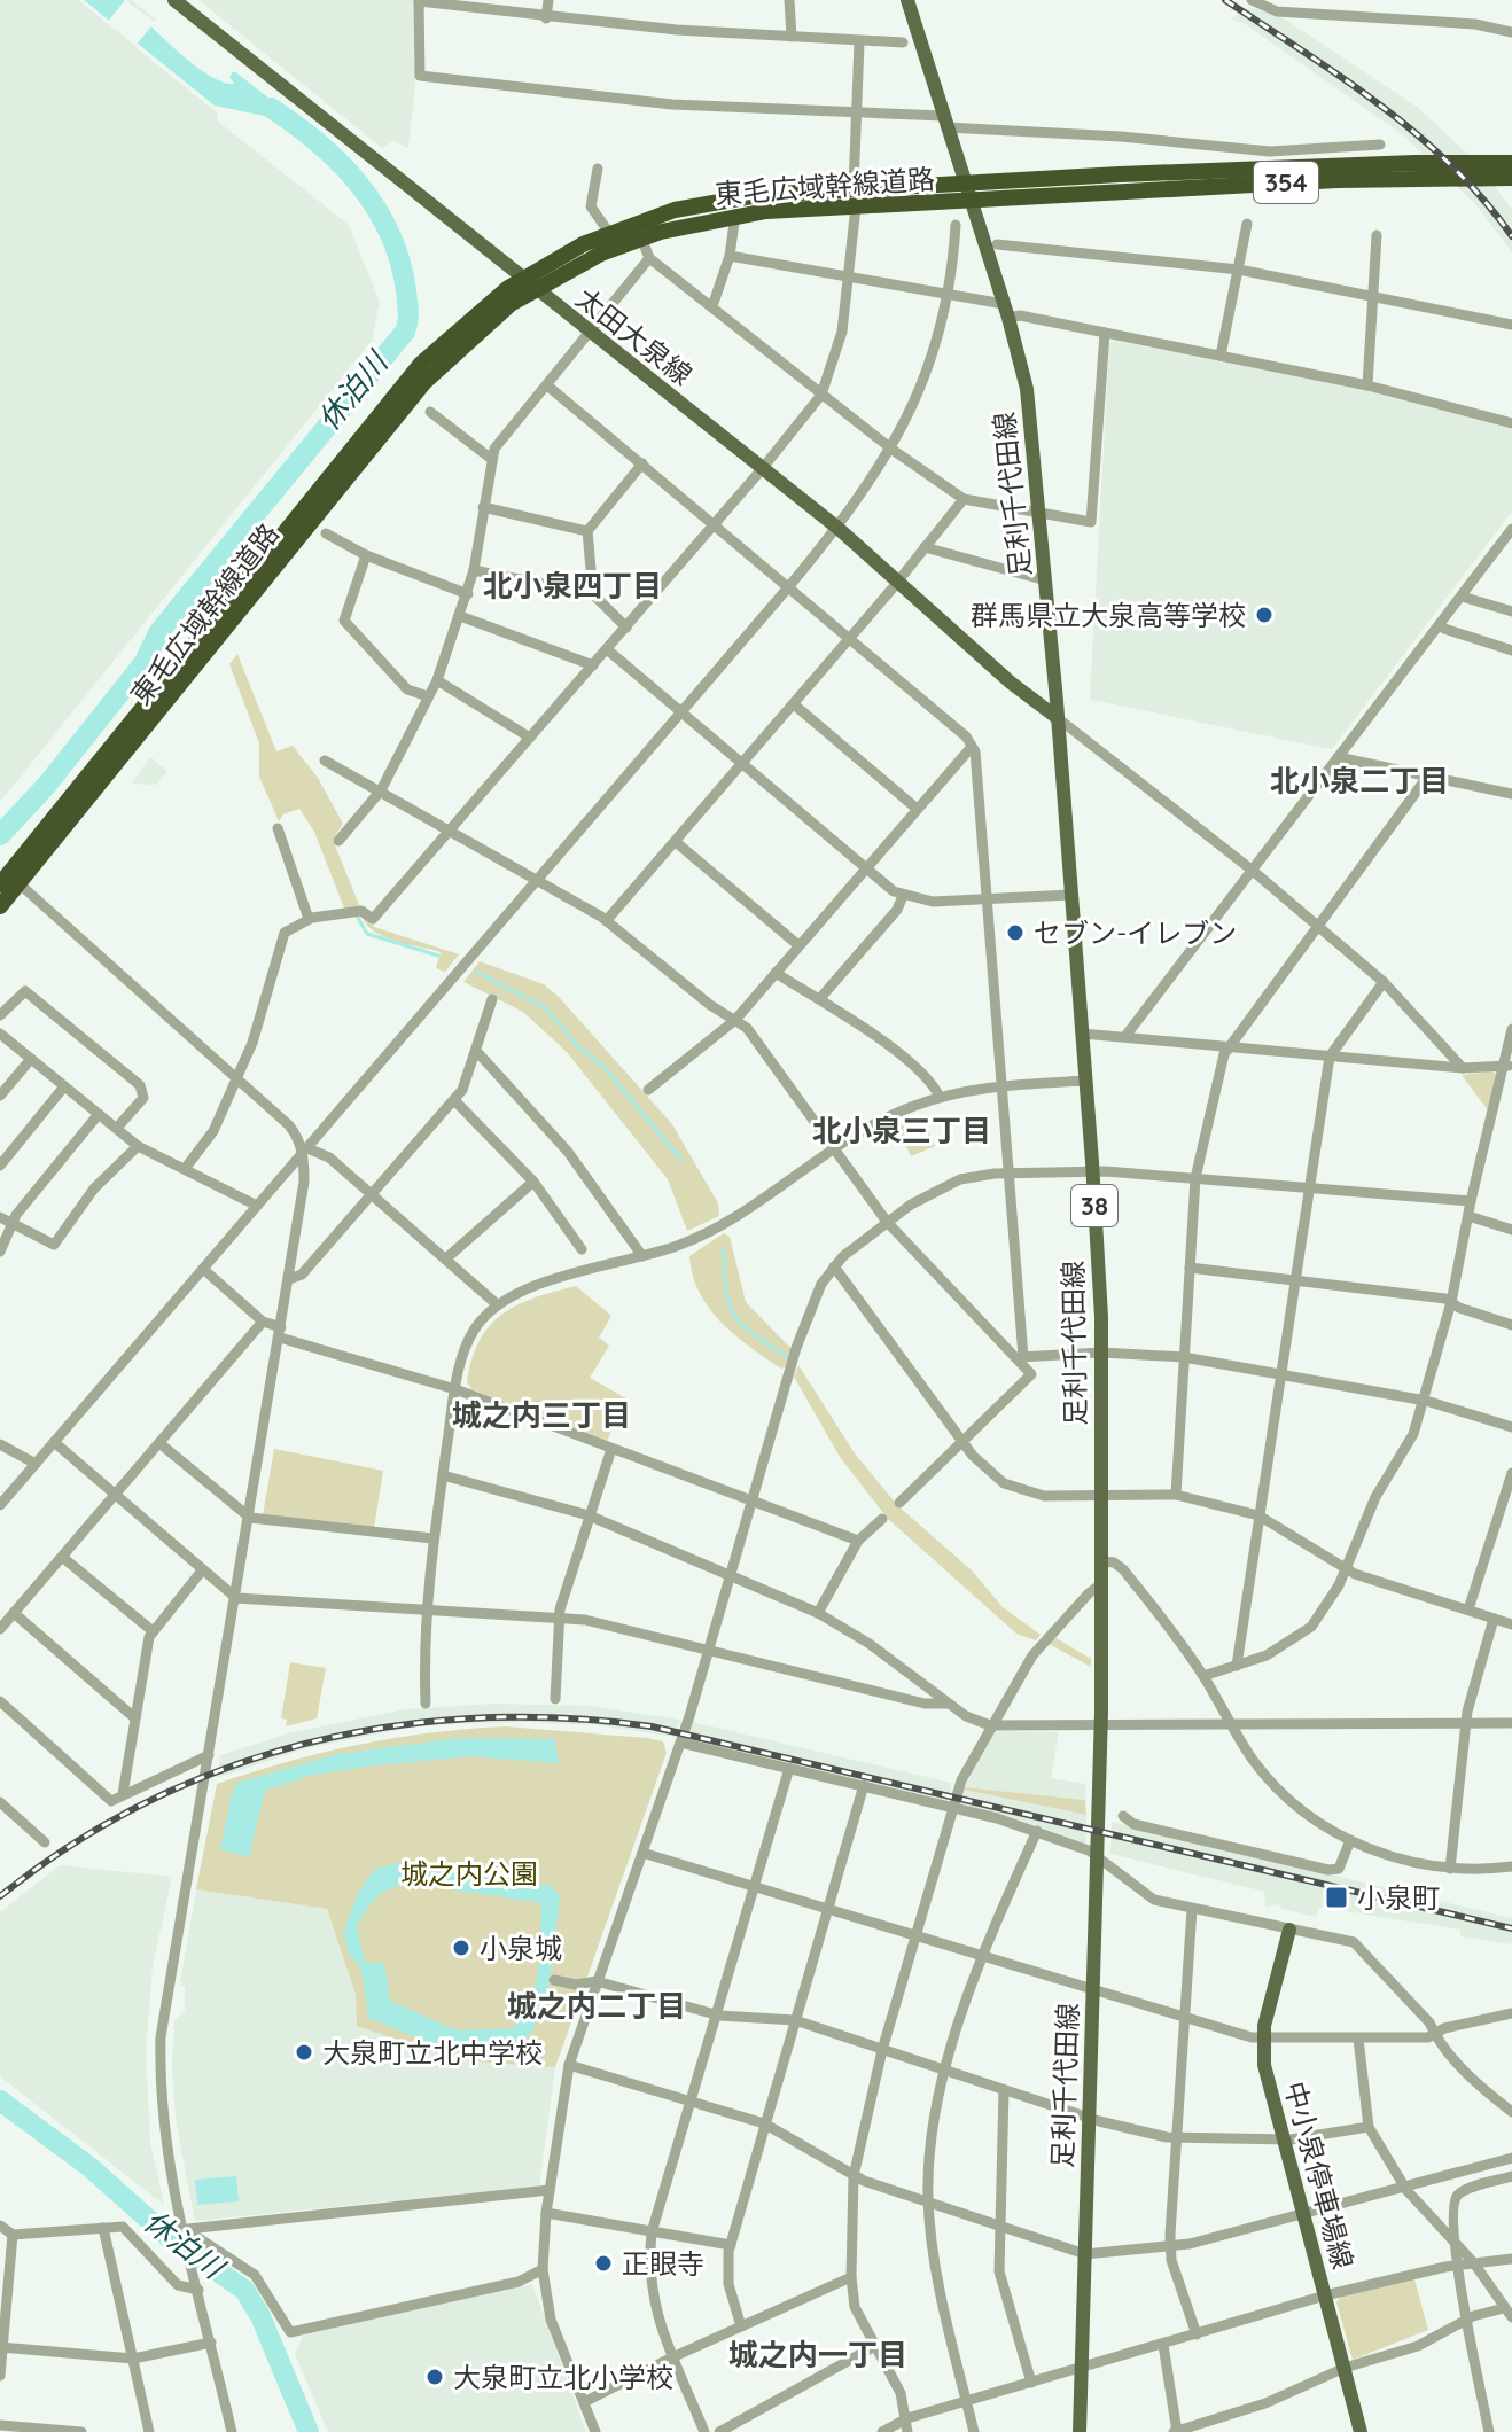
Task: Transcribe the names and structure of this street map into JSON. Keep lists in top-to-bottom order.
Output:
{
  "streets": {
    "highway": ["354", "東毛広域幹線道路"],
    "main road": [
      "太田大泉線",
      "足利千代田線",
      "38",
      "中小泉停車場線"
    ]
  },
  "crossings": [
    ["東毛広域幹線道路", "太田大泉線"],
    ["東毛広域幹線道路", "足利千代田線"],
    ["太田大泉線", "足利千代田線"]
  ],
  "districts": [
    "北小泉四丁目",
    "北小泉二丁目",
    "北小泉三丁目",
    "城之内三丁目",
    "城之内二丁目",
    "城之内一丁目"
  ],
  "water": ["休泊川"],
  "parks": ["城之内公園"],
  "places": {
    "other": [
      "群馬県立大泉高等学校",
      "セブン-イレブン",
      "小泉城",
      "大泉町立北中学校",
      "正眼寺",
      "大泉町立北小学校"
    ],
    "transit": ["小泉町"]
  }
}
